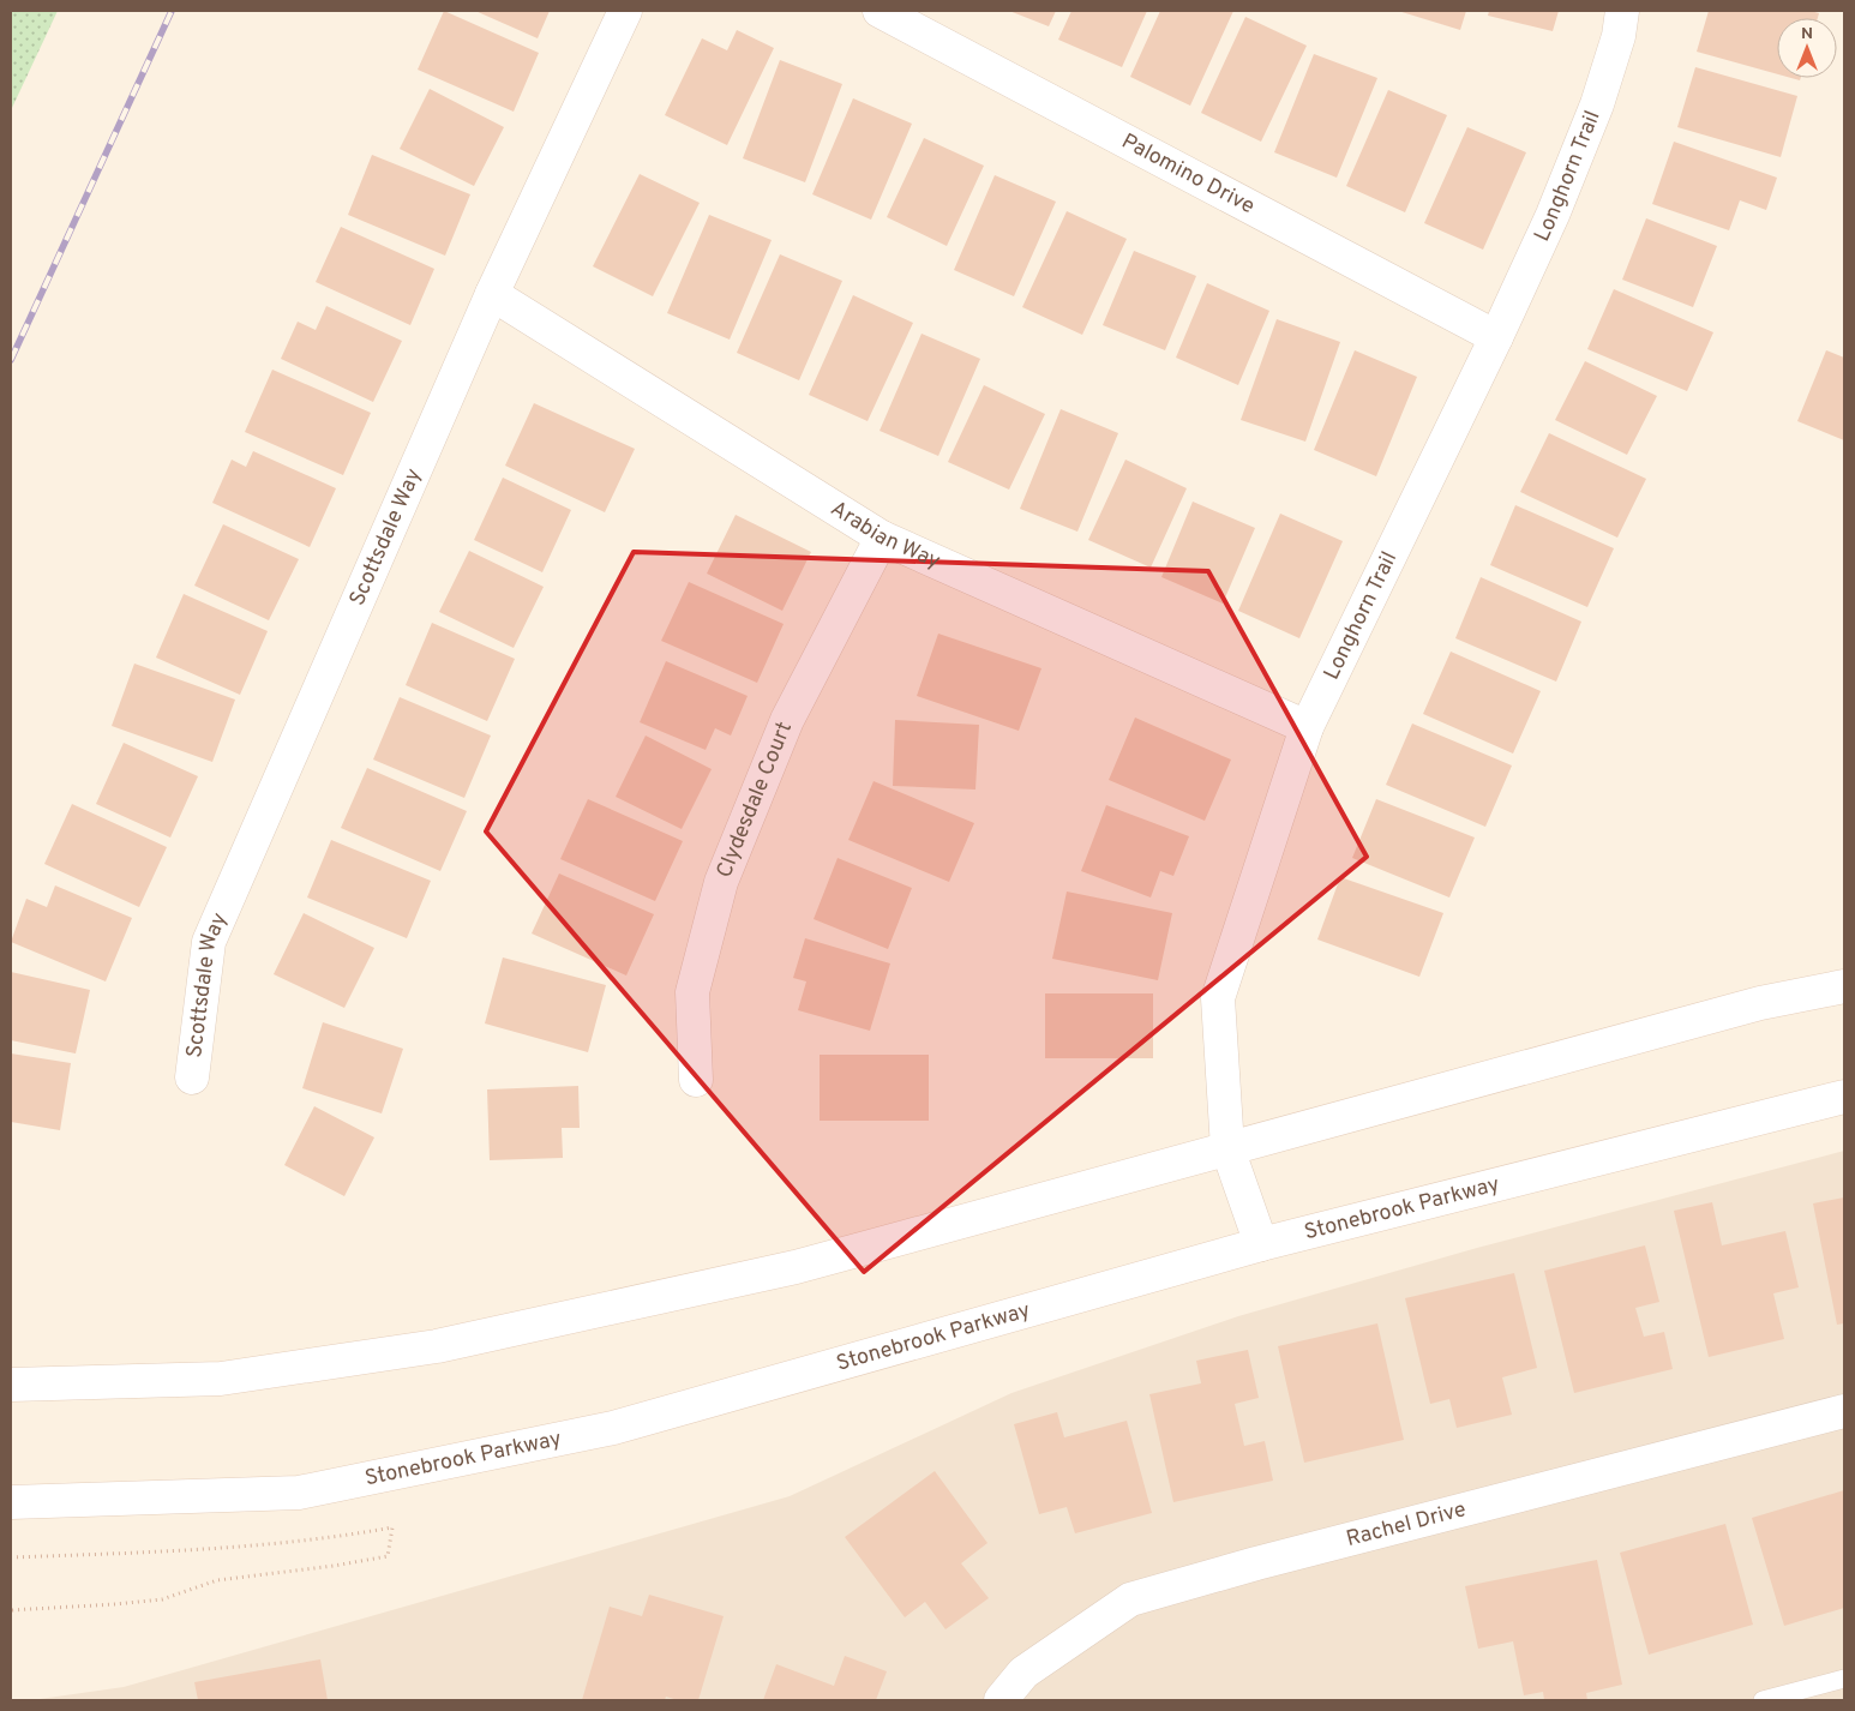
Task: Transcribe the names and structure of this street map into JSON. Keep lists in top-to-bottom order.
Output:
{
  "streets": {
    "street": [
      "Palomino Drive",
      "Longhorn Trail",
      "Arabian Way",
      "Scottsdale Way",
      "Clydesdale Court",
      "Stonebrook Parkway",
      "Rachel Drive"
    ]
  },
  "crossings": [
    ["Palomino Drive", "Longhorn Trail"],
    ["Longhorn Trail", "Arabian Way"],
    ["Longhorn Trail", "Stonebrook Parkway"],
    ["Arabian Way", "Scottsdale Way"],
    ["Arabian Way", "Clydesdale Court"]
  ],
  "north": "top"
}
